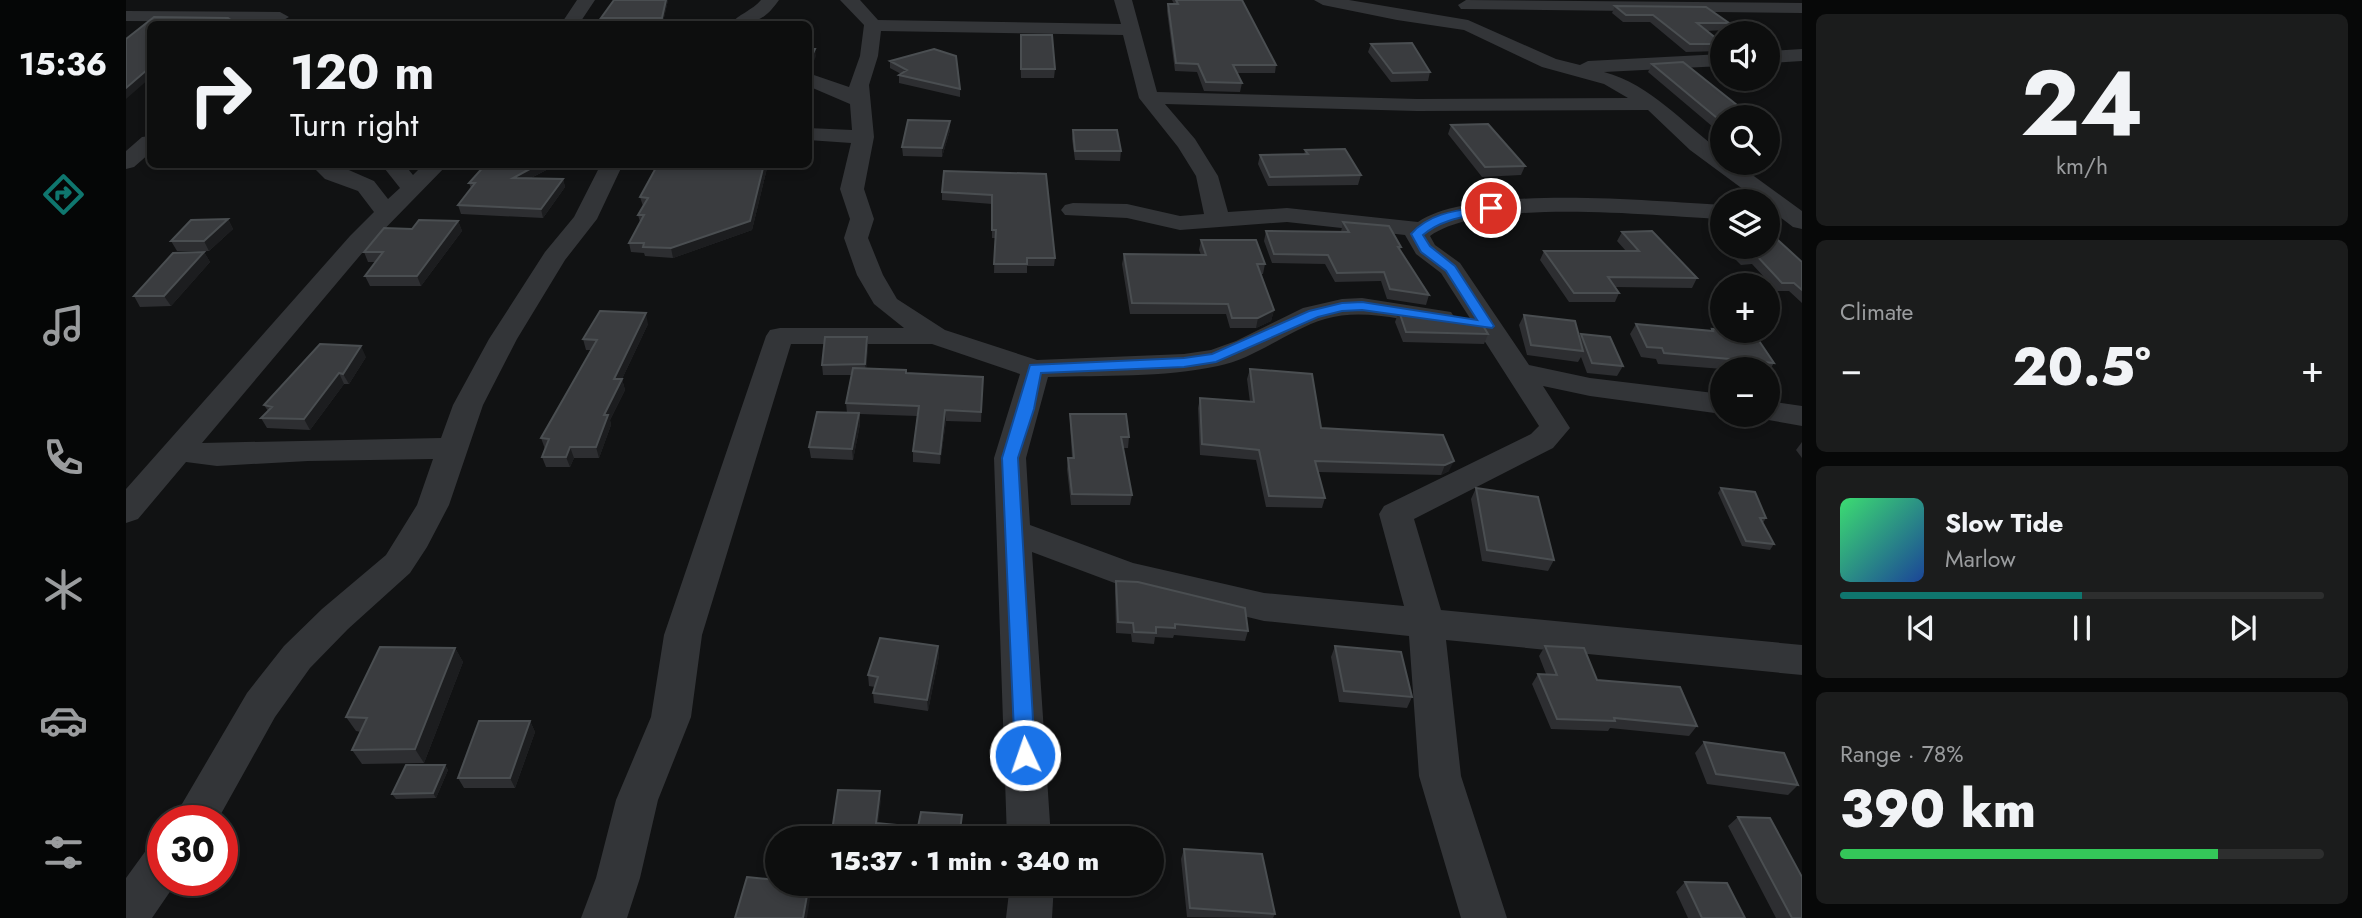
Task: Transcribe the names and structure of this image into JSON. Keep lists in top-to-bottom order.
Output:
{
  "page": {
    "tabs": "15:36",
    "tile": [
      ["24", "km/h"],
      "Climate",
      ["Range · 78%", "390 km"]
    ],
    "map_buttons": ["+", "−"],
    "turn": ["120 m", "Turn right"],
    "heat": ["−", "20.5°", "+"],
    "song": ["Slow Tide", "Marlow"],
    "limit": "30",
    "trip": "15:37 · 1 min · 340 m"
  }
}
